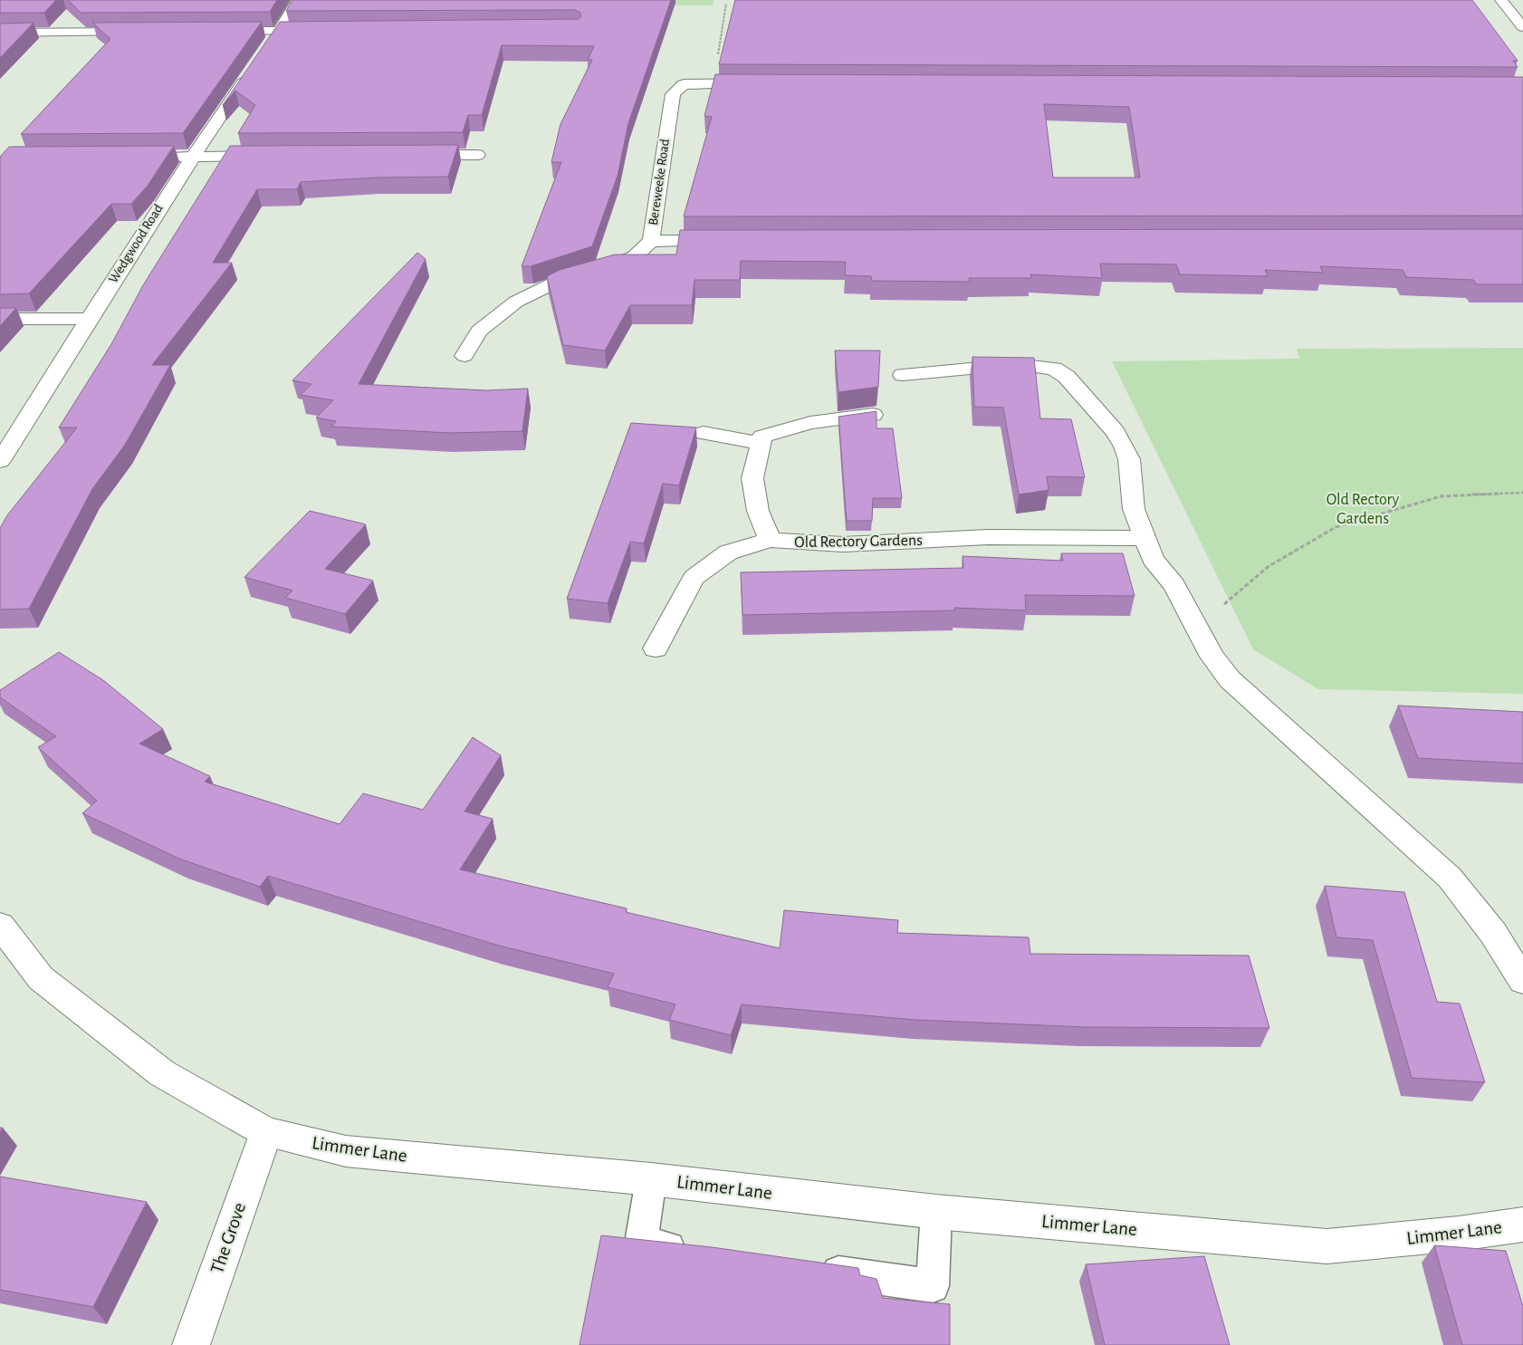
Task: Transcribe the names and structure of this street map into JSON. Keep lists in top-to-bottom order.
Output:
{
  "streets": {
    "street": [
      "Bereweeke Road",
      "Wedgwood Road",
      "Old Rectory Gardens",
      "Limmer Lane",
      "The Grove"
    ]
  },
  "crossings": [
    ["Limmer Lane", "The Grove"]
  ],
  "parks": ["Old Rectory Gardens"]
}
